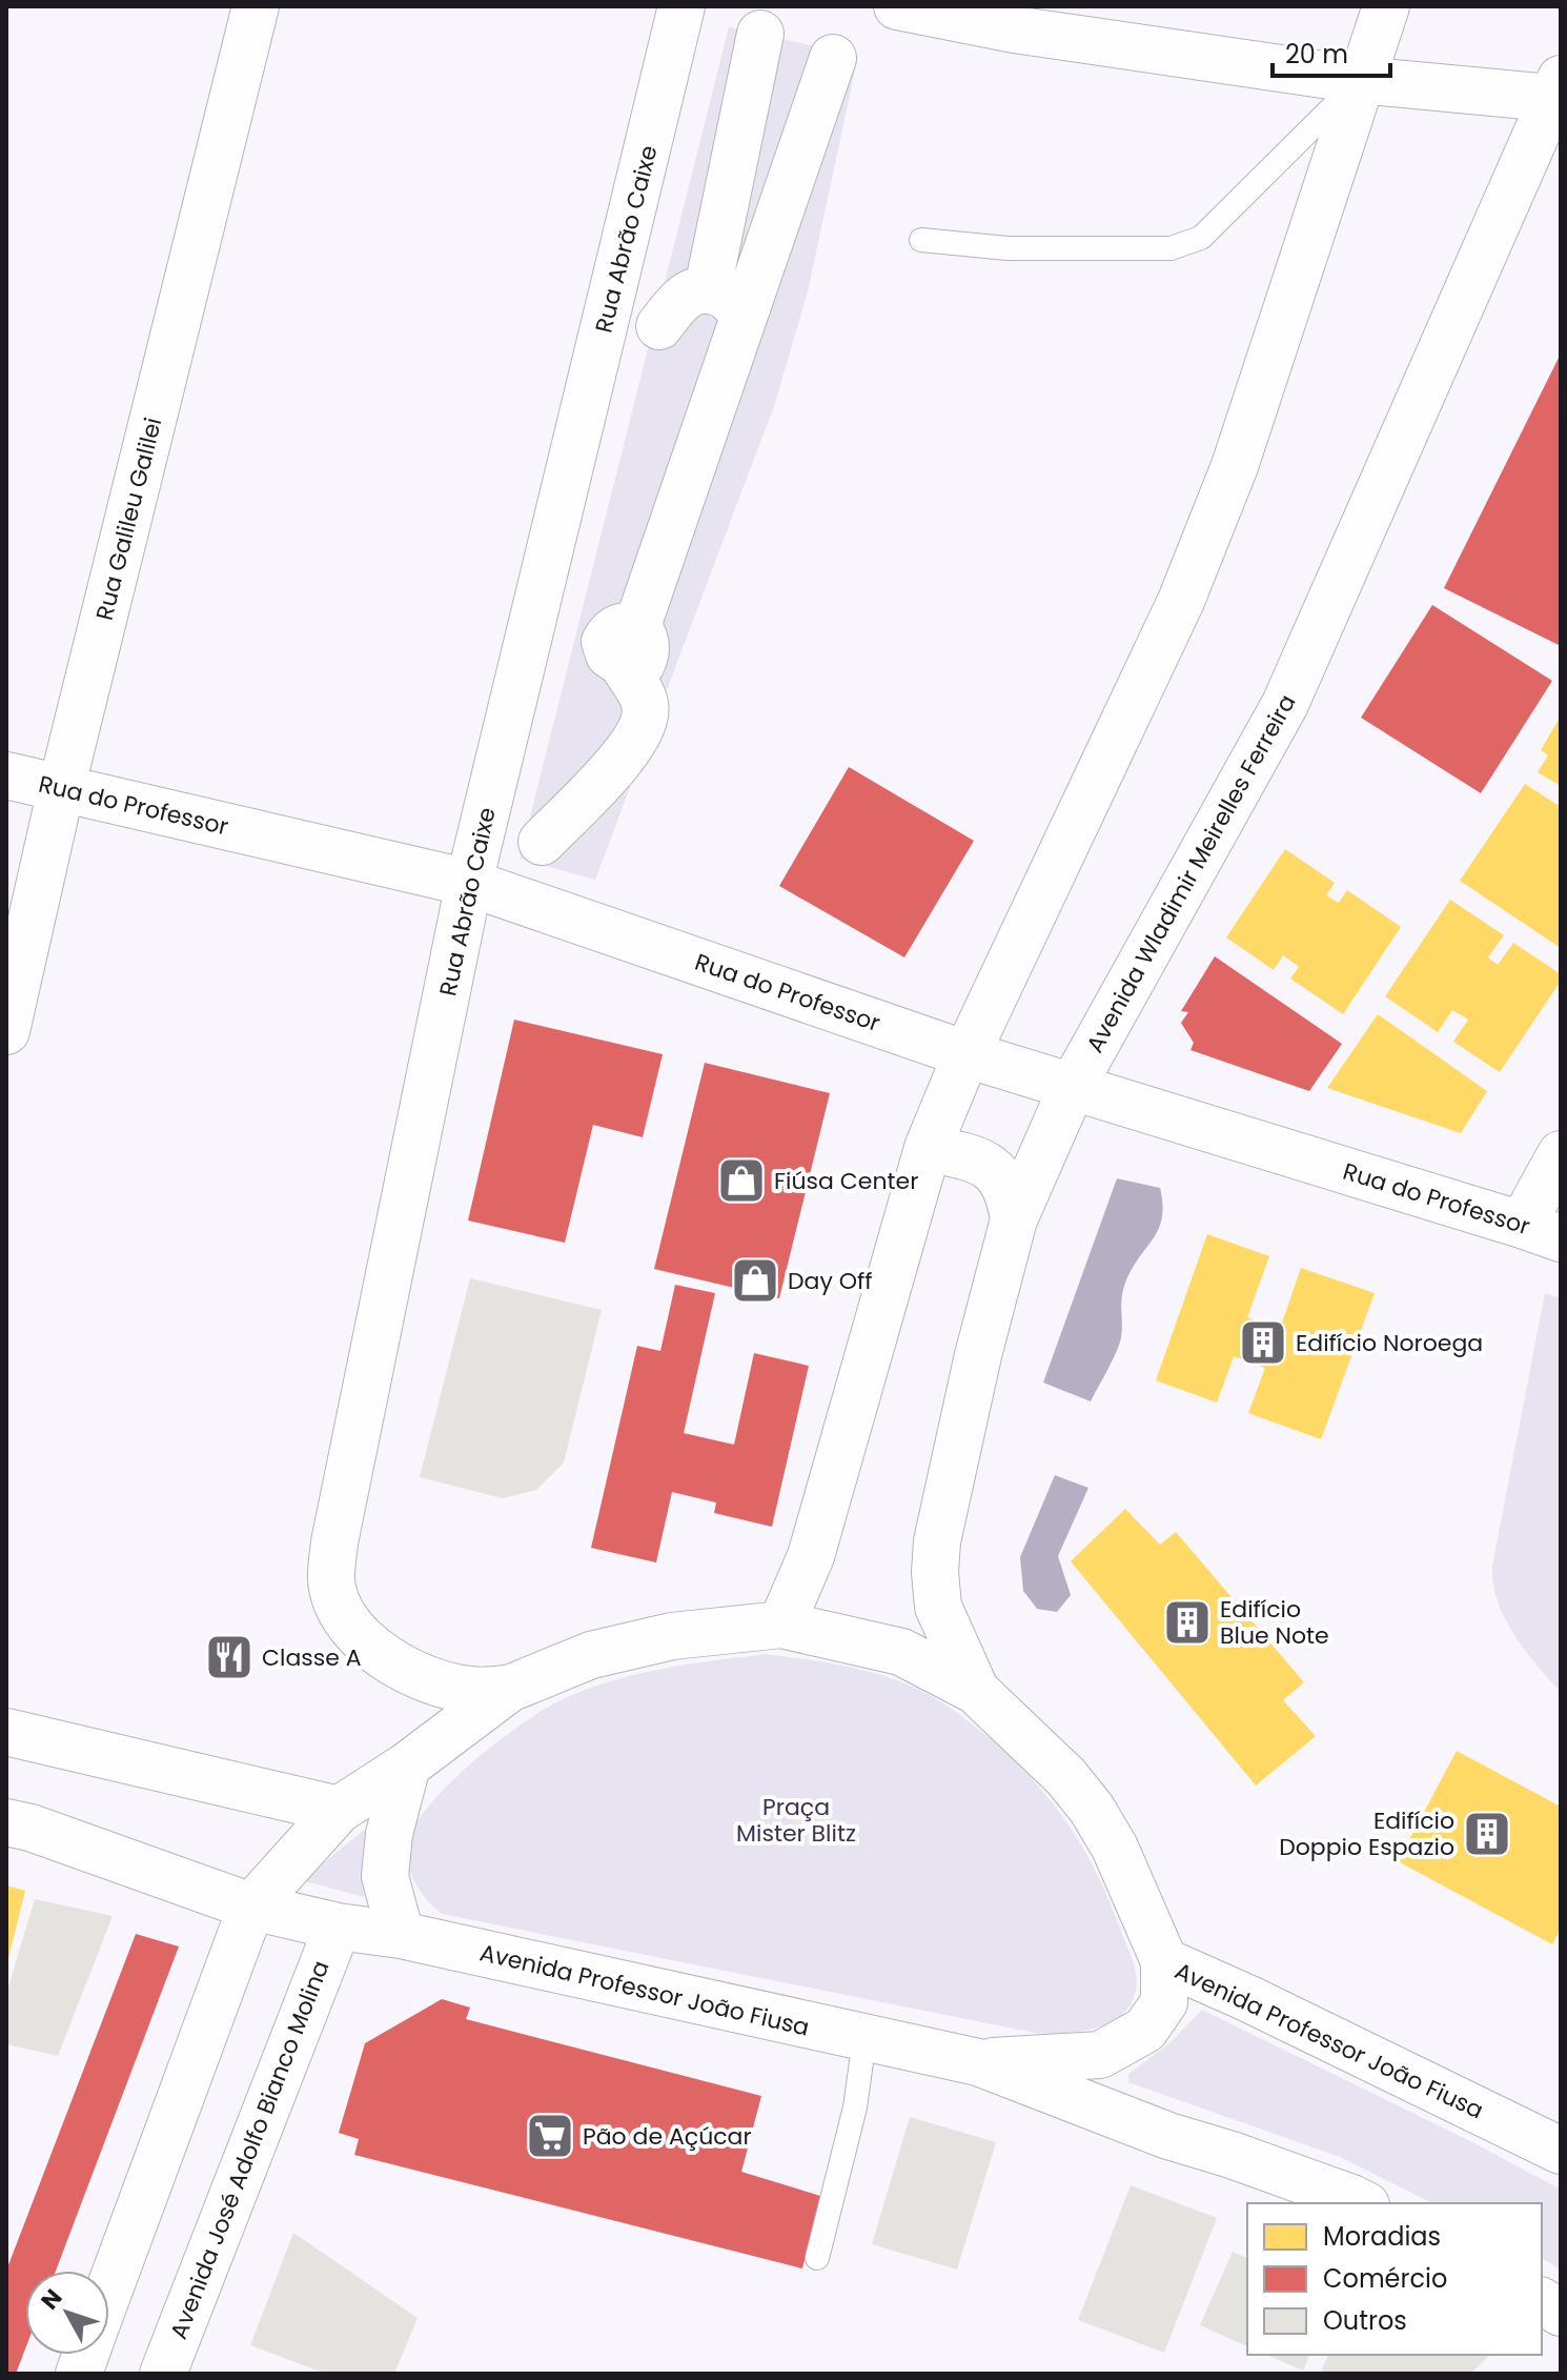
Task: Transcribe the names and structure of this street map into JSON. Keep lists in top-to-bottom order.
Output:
{
  "streets": {
    "main road": [
      "Rua Abrão Caixe",
      "Rua Galileu Galilei",
      "Rua do Professor",
      "Avenida Wladimir Meirelles Ferreira",
      "Avenida Professor João Fiusa",
      "Avenida José Adolfo Bianco Molina"
    ]
  },
  "crossings": [
    ["Rua Abrão Caixe", "Rua do Professor"],
    ["Rua Abrão Caixe", "Avenida Professor João Fiusa"],
    ["Rua Galileu Galilei", "Rua do Professor"],
    ["Rua do Professor", "Avenida Wladimir Meirelles Ferreira"],
    ["Avenida Wladimir Meirelles Ferreira", "Avenida Professor João Fiusa"],
    ["Avenida Professor João Fiusa", "Avenida José Adolfo Bianco Molina"]
  ],
  "parks": ["Praça Mister Blitz"],
  "places": {
    "shop": ["Fiúsa Center", "Day Off"],
    "building": ["Edifício Noroega", "Edifício Blue Note", "Edifício Doppio Espazio"],
    "restaurant": ["Classe A"],
    "supermarket": ["Pão de Açúcar"]
  },
  "legend": ["Moradias", "Comércio", "Outros"],
  "scale_bar": "20 m",
  "north": "top left"
}
